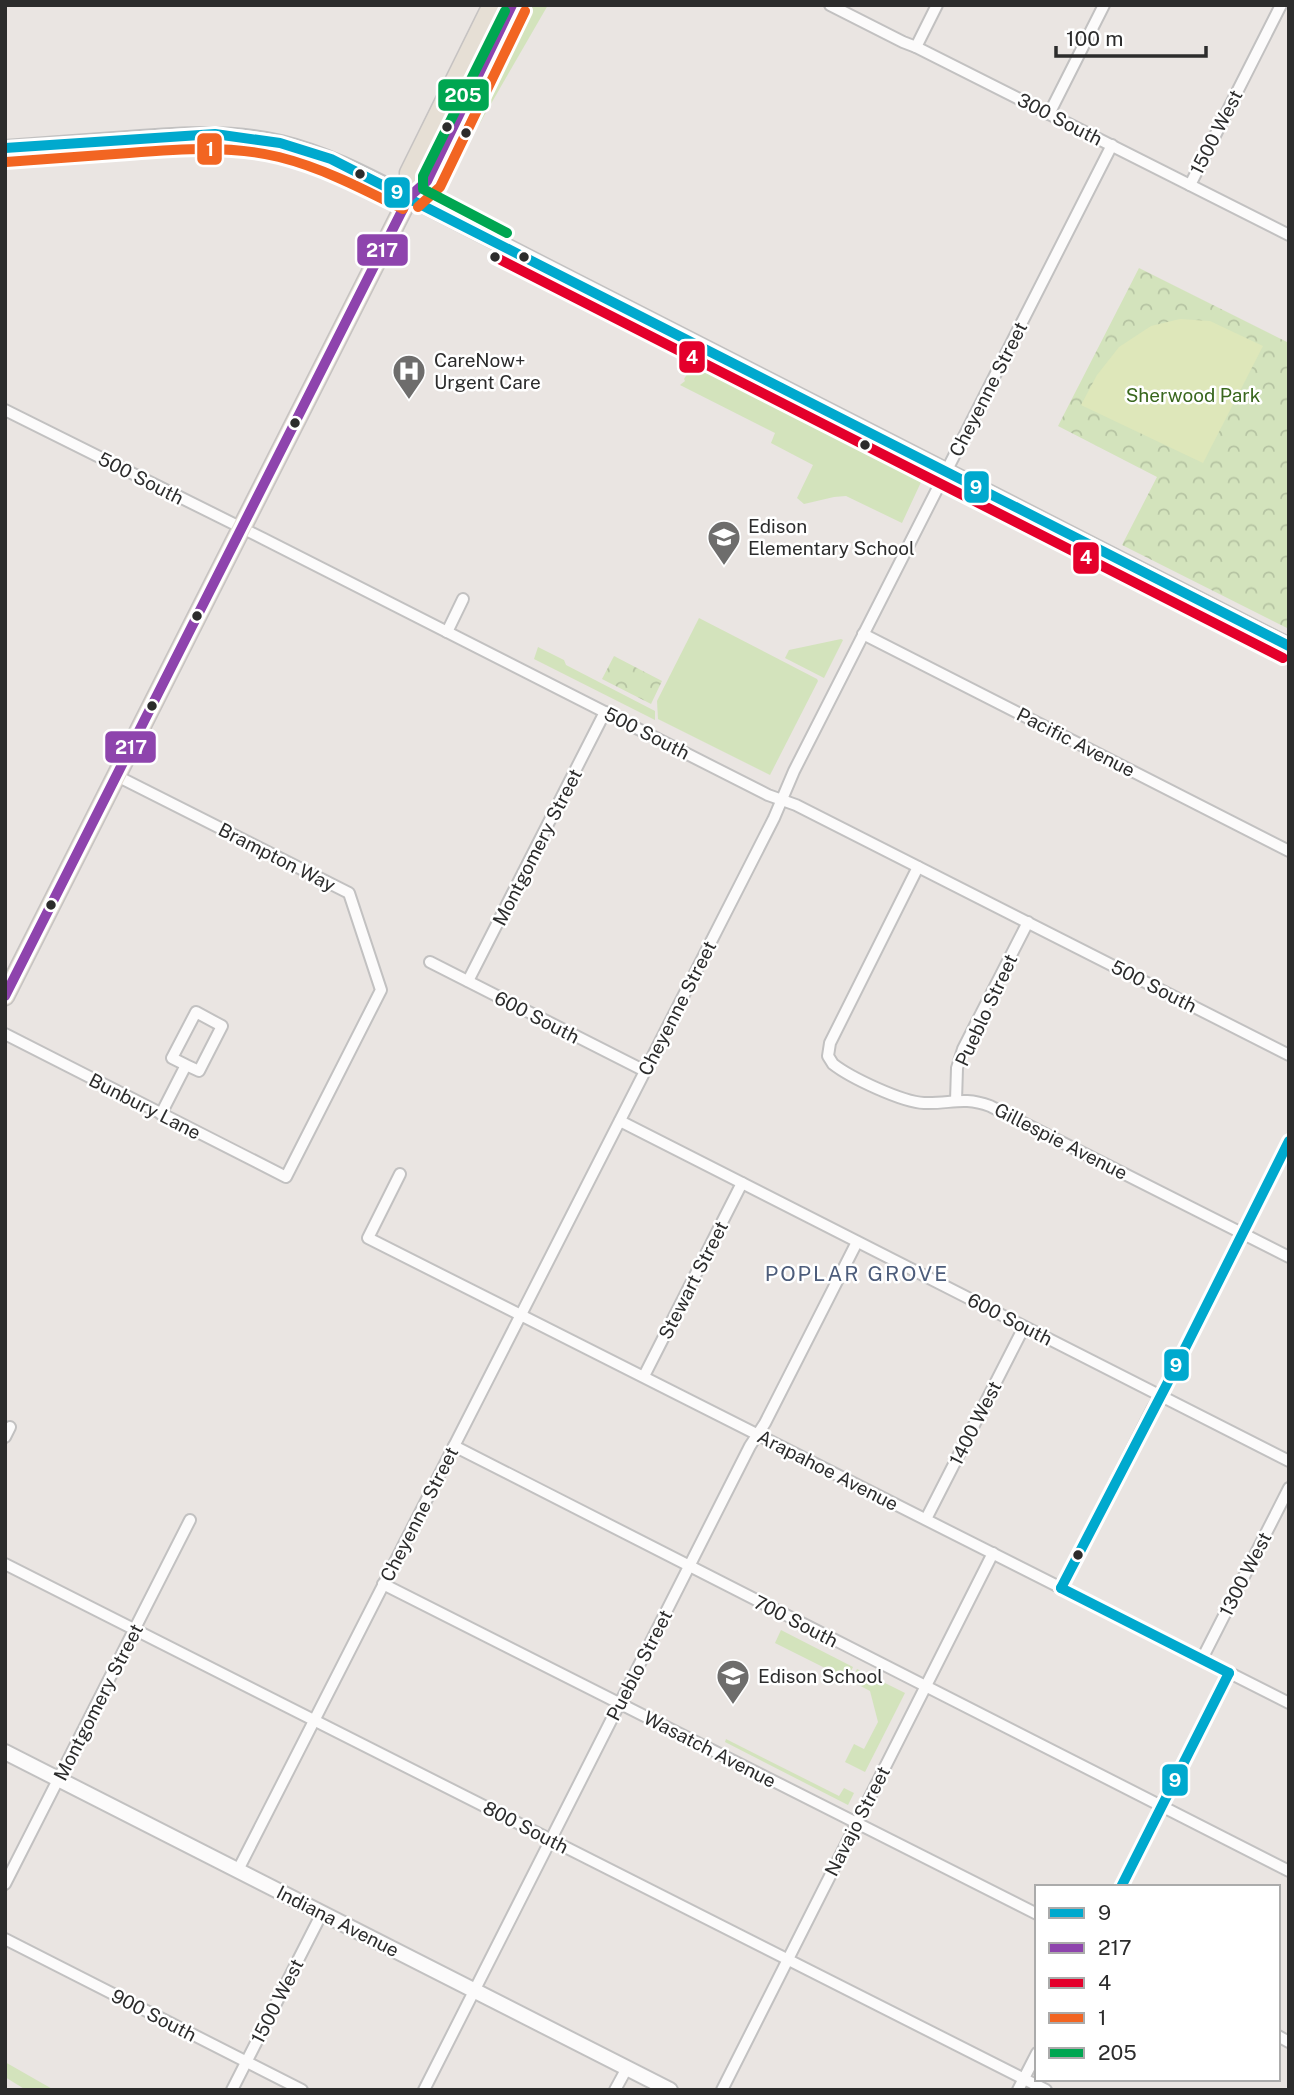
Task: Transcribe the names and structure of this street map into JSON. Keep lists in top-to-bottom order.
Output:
{
  "streets": {
    "street": [
      "300 South",
      "1500 West",
      "Cheyenne Street",
      "500 South",
      "Pacific Avenue",
      "Montgomery Street",
      "Brampton Way",
      "Pueblo Street",
      "600 South",
      "Bunbury Lane",
      "Gillespie Avenue",
      "Stewart Street",
      "1400 West",
      "Arapahoe Avenue",
      "1300 West",
      "700 South",
      "Wasatch Avenue",
      "Navajo Street",
      "800 South",
      "Indiana Avenue",
      "900 South"
    ]
  },
  "crossings": [
    ["300 South", "1500 West"],
    ["300 South", "Cheyenne Street"],
    ["1500 West", "Indiana Avenue"],
    ["1500 West", "900 South"],
    ["Cheyenne Street", "500 South"],
    ["Cheyenne Street", "Pacific Avenue"],
    ["Cheyenne Street", "600 South"],
    ["Cheyenne Street", "Arapahoe Avenue"],
    ["Cheyenne Street", "700 South"],
    ["Cheyenne Street", "Wasatch Avenue"],
    ["Cheyenne Street", "800 South"],
    ["Cheyenne Street", "Indiana Avenue"],
    ["500 South", "Montgomery Street"],
    ["500 South", "Pueblo Street"],
    ["500 South", "Gillespie Avenue"],
    ["Montgomery Street", "600 South"],
    ["Montgomery Street", "800 South"],
    ["Montgomery Street", "Indiana Avenue"],
    ["Brampton Way", "Bunbury Lane"],
    ["Pueblo Street", "600 South"],
    ["Pueblo Street", "Gillespie Avenue"],
    ["Pueblo Street", "Arapahoe Avenue"],
    ["Pueblo Street", "700 South"],
    ["Pueblo Street", "Wasatch Avenue"],
    ["Pueblo Street", "800 South"],
    ["Pueblo Street", "Indiana Avenue"],
    ["600 South", "Stewart Street"],
    ["600 South", "1400 West"],
    ["Stewart Street", "Arapahoe Avenue"],
    ["1400 West", "Arapahoe Avenue"],
    ["Arapahoe Avenue", "1300 West"],
    ["Arapahoe Avenue", "Navajo Street"],
    ["700 South", "Navajo Street"],
    ["Wasatch Avenue", "Navajo Street"],
    ["Navajo Street", "800 South"]
  ],
  "districts": ["POPLAR GROVE"],
  "parks": ["Sherwood Park"],
  "places": {
    "hospital": ["CareNow+ Urgent Care"],
    "school or university": ["Edison Elementary School", "Edison School"]
  },
  "lines": [
    "transit line 217",
    "transit line 1",
    "transit line 205",
    "transit line 9",
    "transit line 4"
  ],
  "legend": [
    "9",
    "217",
    "4",
    "1",
    "205"
  ],
  "scale_bar": "100 m"
}
